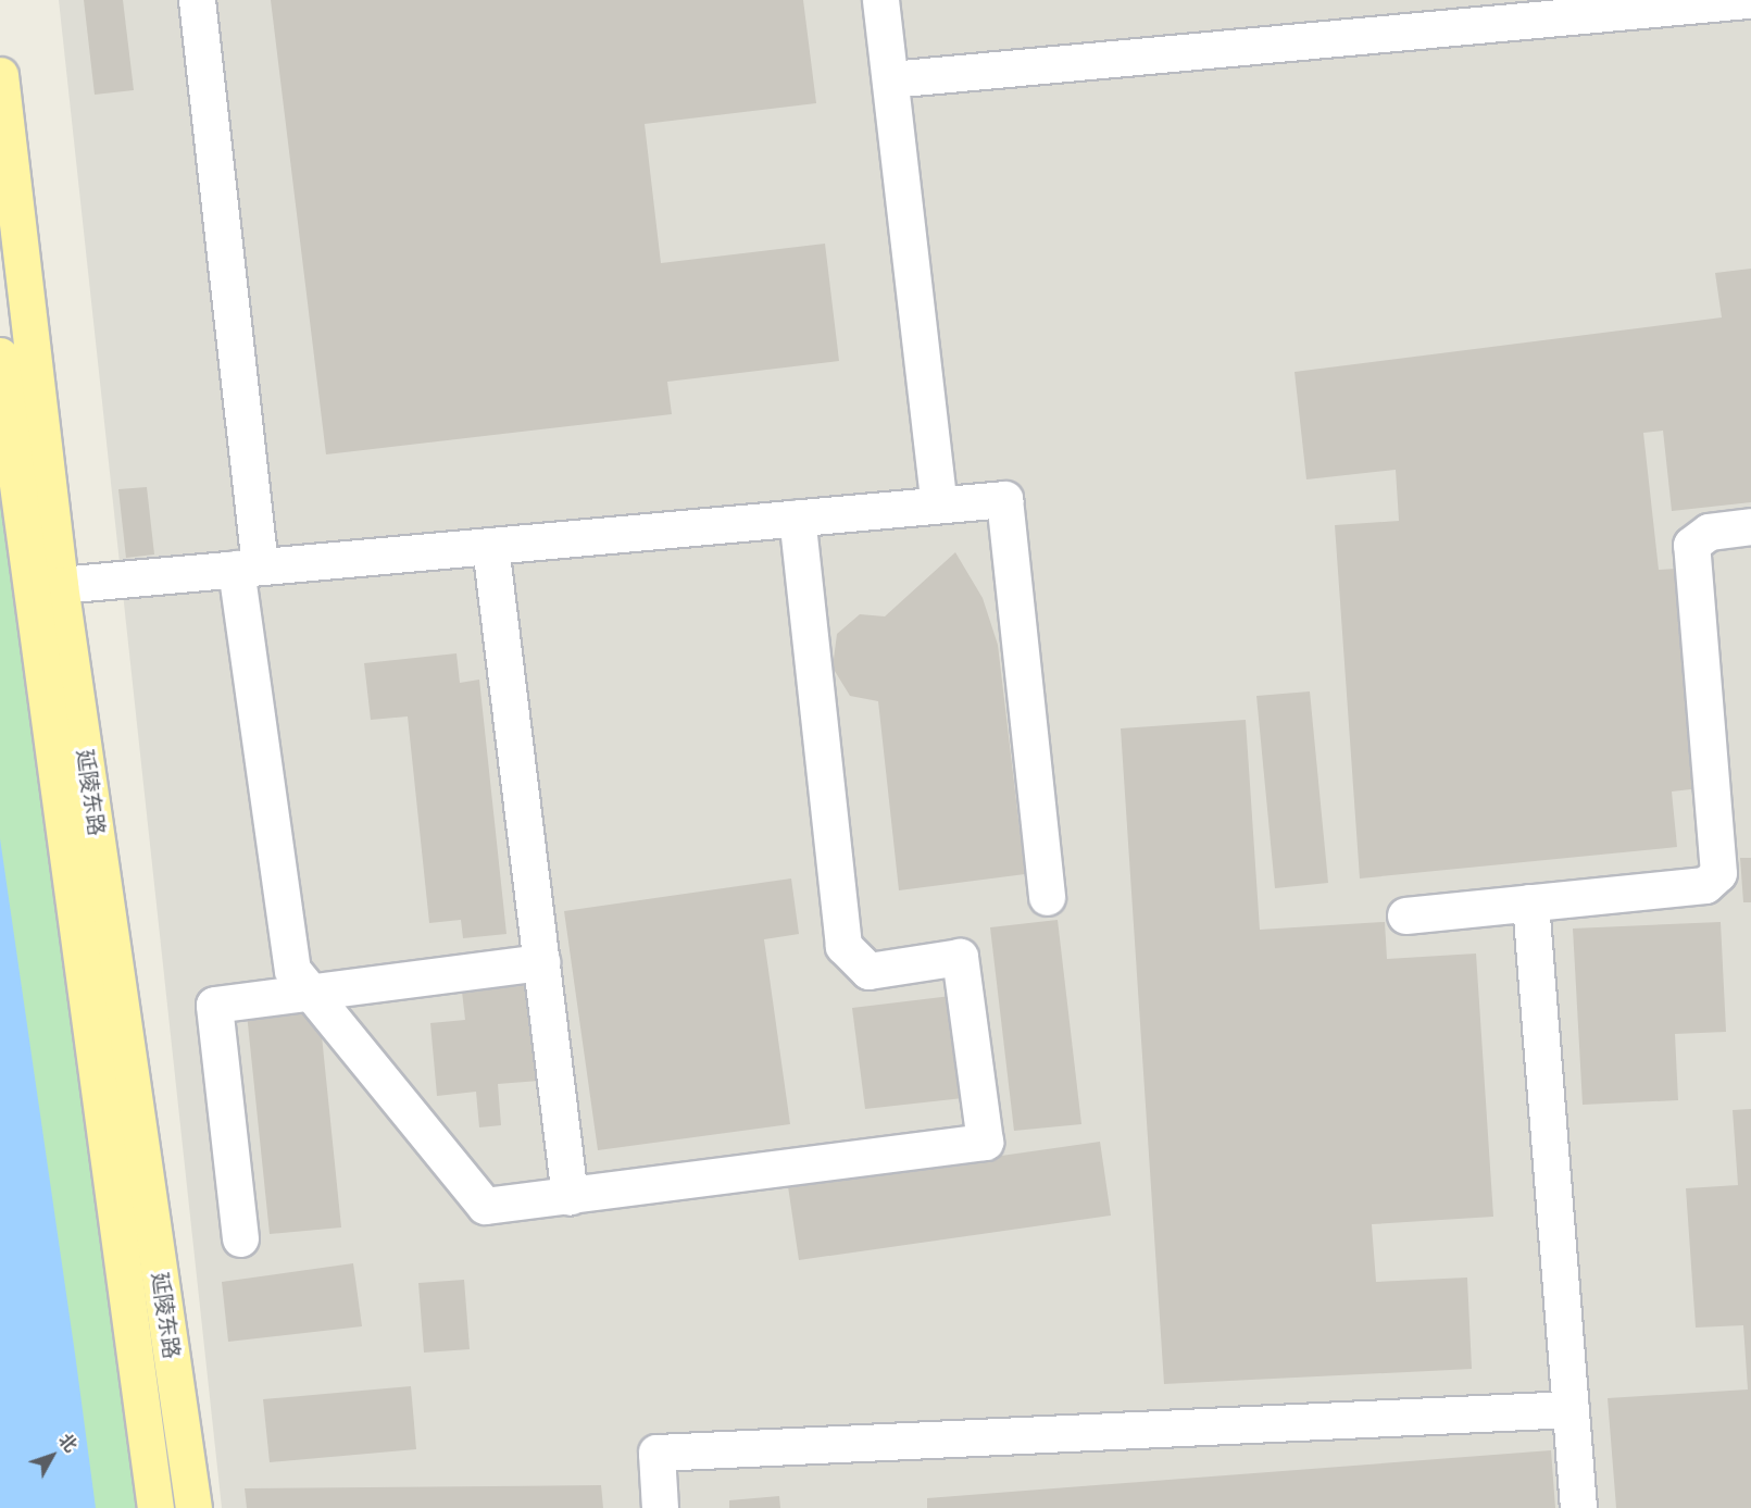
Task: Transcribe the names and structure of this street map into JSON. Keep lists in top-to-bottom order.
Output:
{
  "streets": {
    "main road": ["延陵东路"]
  },
  "north": "top right"
}
